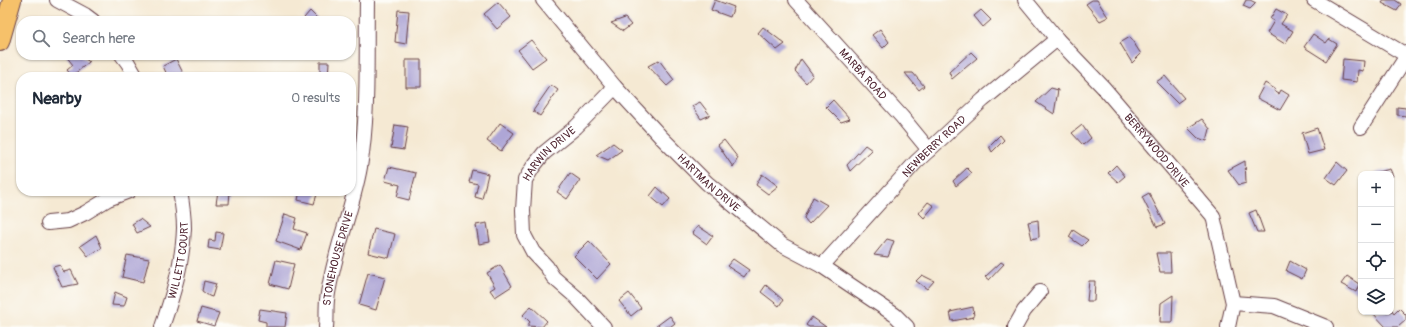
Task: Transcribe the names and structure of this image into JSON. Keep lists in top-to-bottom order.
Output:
{
  "streets": {
    "street": [
      "MARBA ROAD",
      "NEWBERRY ROAD",
      "BERRYWOOD DRIVE",
      "HARWIN DRIVE",
      "HARTMAN DRIVE",
      "STONEHOUSE DRIVE",
      "WILLETT COURT"
    ]
  },
  "crossings": [
    ["MARBA ROAD", "NEWBERRY ROAD"],
    ["NEWBERRY ROAD", "BERRYWOOD DRIVE"],
    ["NEWBERRY ROAD", "HARTMAN DRIVE"],
    ["HARWIN DRIVE", "HARTMAN DRIVE"]
  ],
  "page": {
    "search": "Search here",
    "heading": ["Nearby", "0 results"],
    "map_buttons": ["+", "−"]
  }
}
